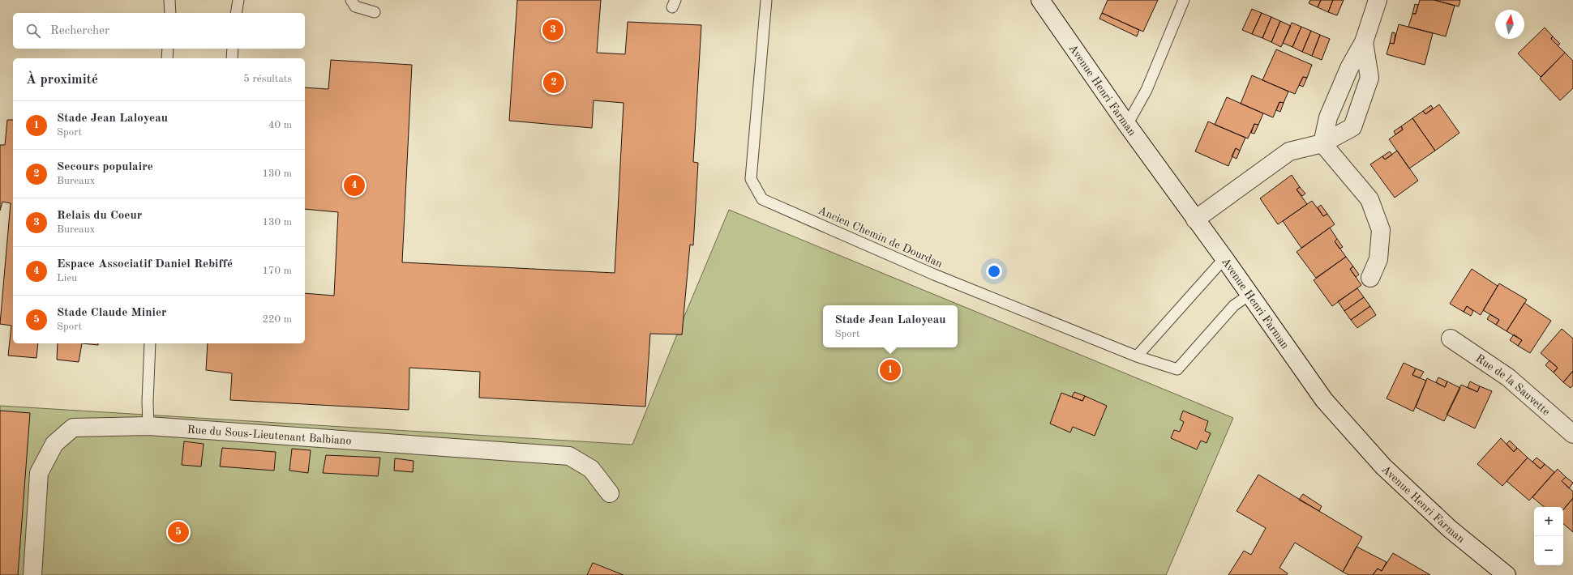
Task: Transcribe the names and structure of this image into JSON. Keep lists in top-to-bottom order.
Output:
{
  "streets": {
    "street": ["Avenue Henri Farman", "Rue de la Sauvette", "Rue du Sous-Lieutenant Balbiano"],
    "lane": ["Ancien Chemin de Dourdan"]
  },
  "crossings": [
    ["Avenue Henri Farman", "Ancien Chemin de Dourdan"]
  ],
  "north": "top",
  "page": {
    "search": "Rechercher",
    "pins": [
      "3",
      "2",
      "4",
      "1",
      "5"
    ],
    "heading": ["À proximité", "5 résultats"],
    "list": [
      {
        "mark": "1",
        "name": "Stade Jean Laloyeau",
        "note": "Sport",
        "value": "40 m"
      },
      {
        "mark": "2",
        "name": "Secours populaire",
        "note": "Bureaux",
        "value": "130 m"
      },
      {
        "mark": "3",
        "name": "Relais du Coeur",
        "note": "Bureaux",
        "value": "130 m"
      },
      {
        "mark": "4",
        "name": "Espace Associatif Daniel Rebiffé",
        "note": "Lieu",
        "value": "170 m"
      },
      {
        "mark": "5",
        "name": "Stade Claude Minier",
        "note": "Sport",
        "value": "220 m"
      }
    ],
    "popup": ["Stade Jean Laloyeau", "Sport"],
    "map_buttons": ["+", "−"]
  }
}
